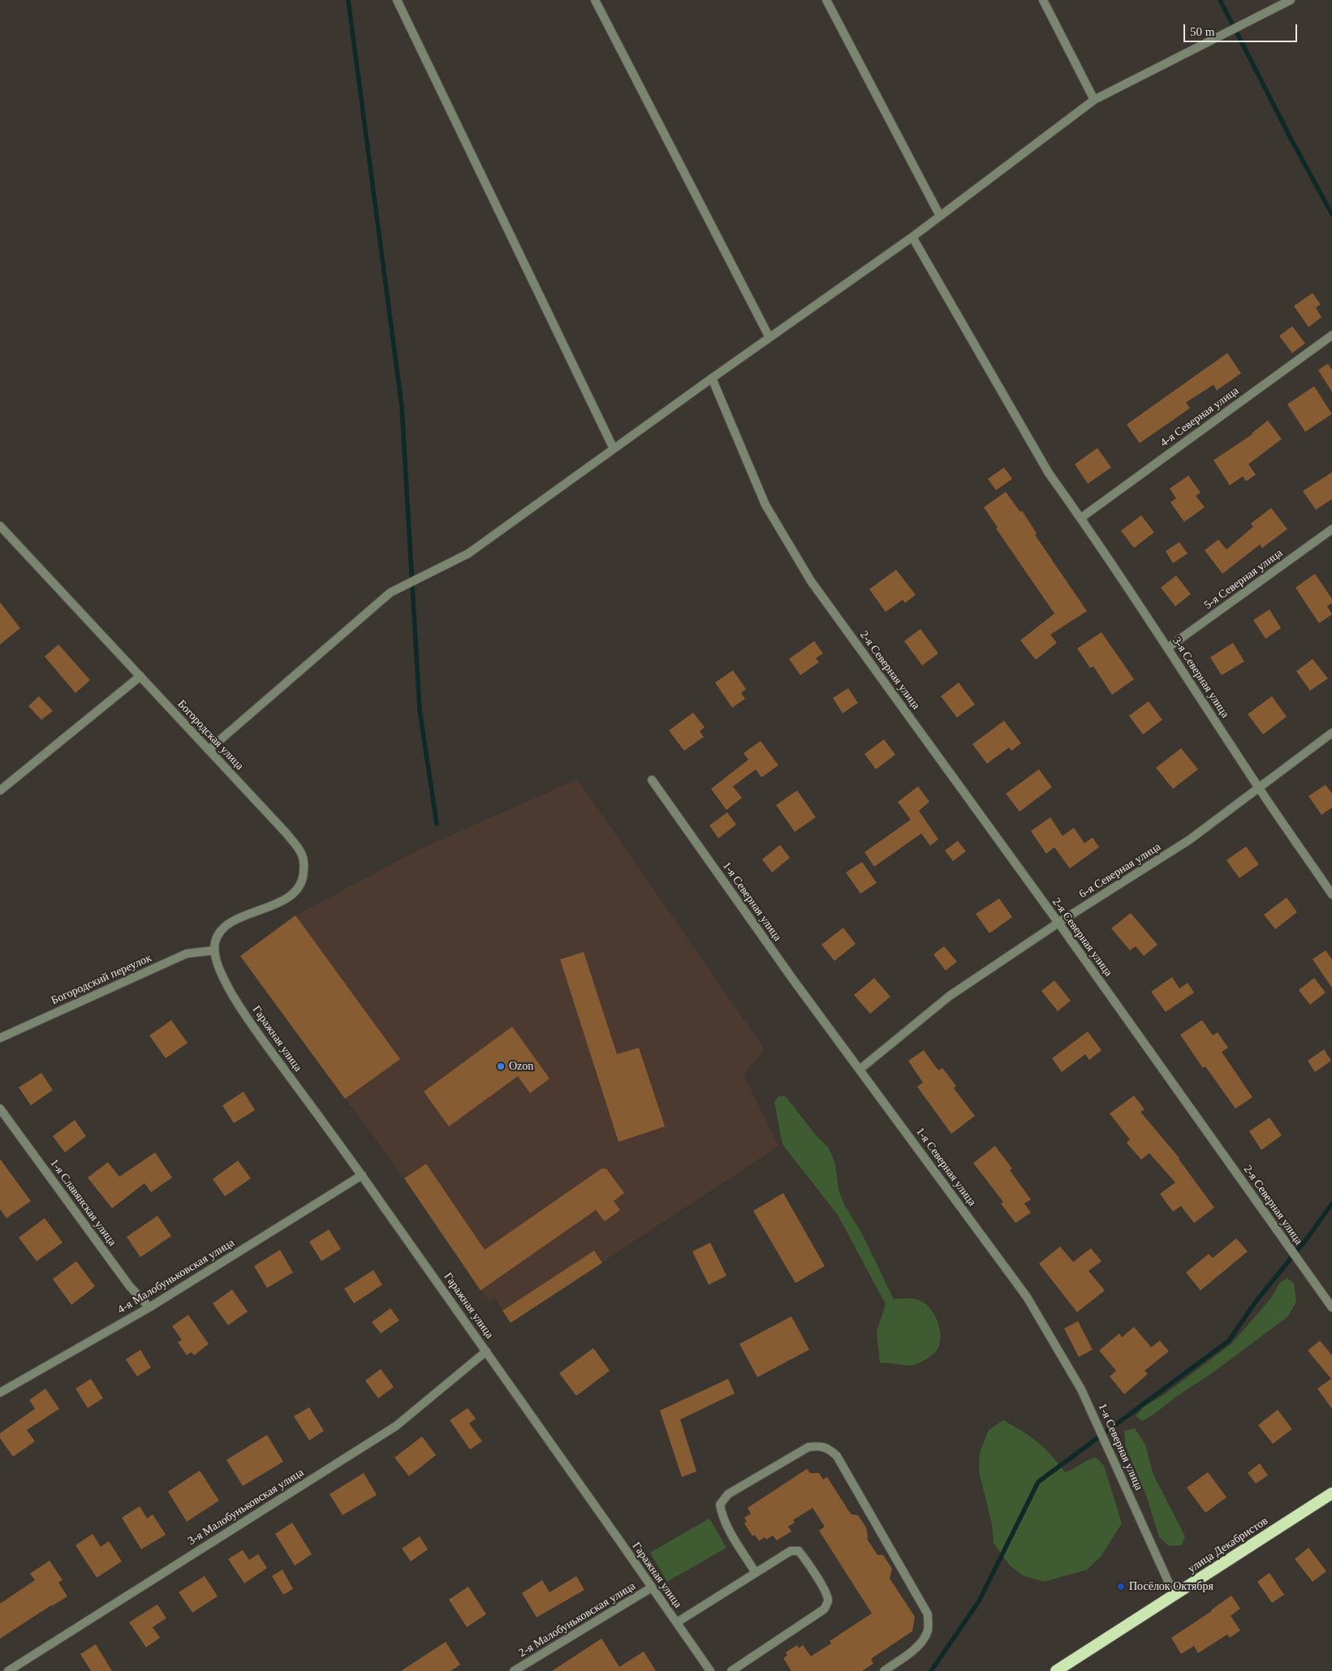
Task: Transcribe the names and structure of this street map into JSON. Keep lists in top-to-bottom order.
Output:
{
  "streets": {
    "highway": ["улица Декабристов"],
    "street": [
      "4-я Северная улица",
      "5-я Северная улица",
      "2-я Северная улица",
      "3-я Северная улица",
      "Богородская улица",
      "6-я Северная улица",
      "1-я Северная улица",
      "Богородский переулок",
      "Гаражная улица",
      "1-я Славянская улица",
      "4-я Малобуньковская улица",
      "3-я Малобуньковская улица",
      "2-я Малобуньковская улица"
    ]
  },
  "crossings": [
    ["4-я Северная улица", "3-я Северная улица"],
    ["5-я Северная улица", "3-я Северная улица"],
    ["2-я Северная улица", "6-я Северная улица"],
    ["3-я Северная улица", "6-я Северная улица"],
    ["Богородская улица", "Богородский переулок"],
    ["Богородская улица", "Гаражная улица"],
    ["6-я Северная улица", "1-я Северная улица"],
    ["1-я Северная улица", "улица Декабристов"],
    ["Богородский переулок", "Гаражная улица"],
    ["Гаражная улица", "4-я Малобуньковская улица"],
    ["Гаражная улица", "3-я Малобуньковская улица"],
    ["Гаражная улица", "2-я Малобуньковская улица"],
    ["1-я Славянская улица", "4-я Малобуньковская улица"]
  ],
  "places": ["Ozon", "Посёлок Октября"],
  "scale_bar": "50 m"
}
